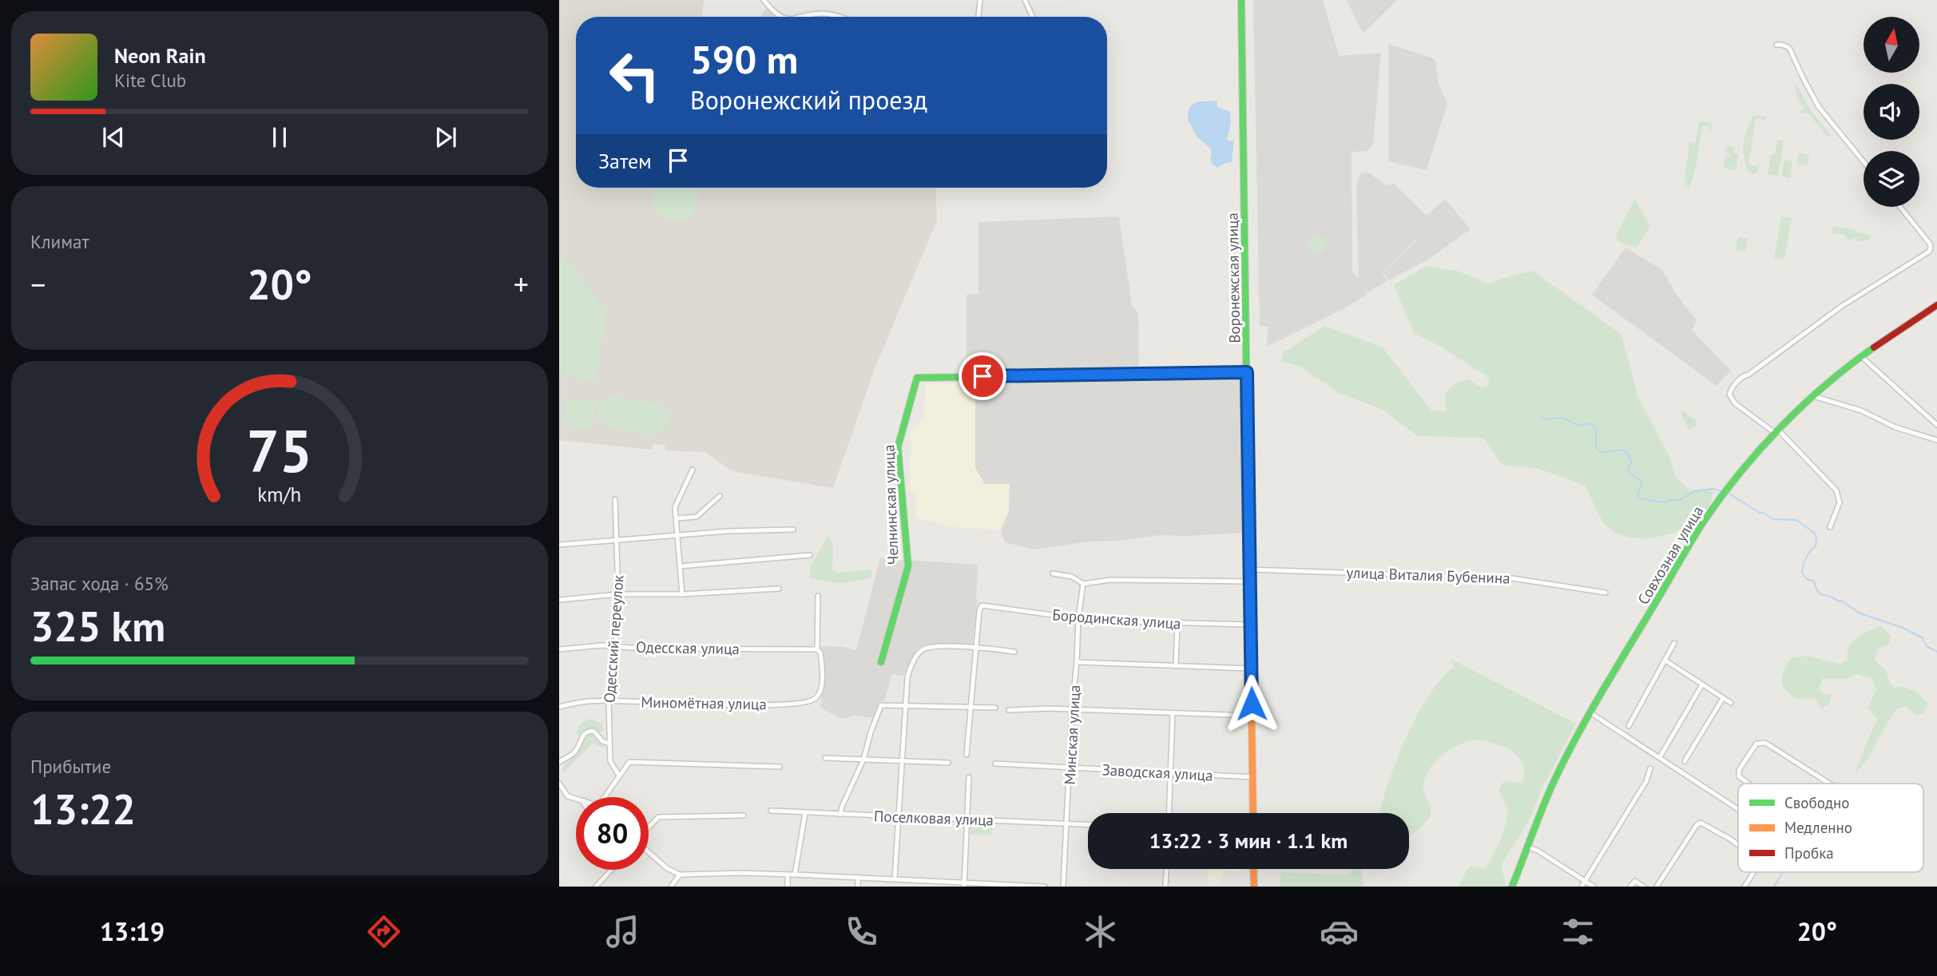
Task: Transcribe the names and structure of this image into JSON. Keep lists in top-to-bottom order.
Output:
{
  "streets": {
    "main road": ["Воронежская улица", "Челнинская улица", "Совхозная улица"],
    "street": [
      "улица Виталия Бубенина",
      "Бородинская улица",
      "Одесский переулок",
      "Одесская улица",
      "Миномётная улица",
      "Минская улица",
      "Заводская улица",
      "Поселковая улица"
    ]
  },
  "crossings": [
    ["Воронежская улица", "Челнинская улица"],
    ["Воронежская улица", "улица Виталия Бубенина"],
    ["Воронежская улица", "Бородинская улица"],
    ["Воронежская улица", "Заводская улица"],
    ["Бородинская улица", "Минская улица"],
    ["Одесский переулок", "Одесская улица"],
    ["Одесский переулок", "Миномётная улица"],
    ["Одесская улица", "Миномётная улица"],
    ["Минская улица", "Заводская улица"],
    ["Минская улица", "Поселковая улица"]
  ],
  "legend": ["Свободно", "Медленно", "Пробка"],
  "north": "top",
  "page": {
    "turn": ["590 m", "Воронежский проезд"],
    "song": ["Neon Rain", "Kite Club"],
    "then": "Затем",
    "tile": [
      "Климат",
      ["Запас хода · 65%", "325 km"],
      ["Прибытие", "13:22"]
    ],
    "heat": ["−", "20°", "+"],
    "limit": "80",
    "trip": "13:22 · 3 мин · 1.1 km",
    "tabs": ["13:19", "20°"],
    "gauge": ["75", "km/h"]
  }
}
